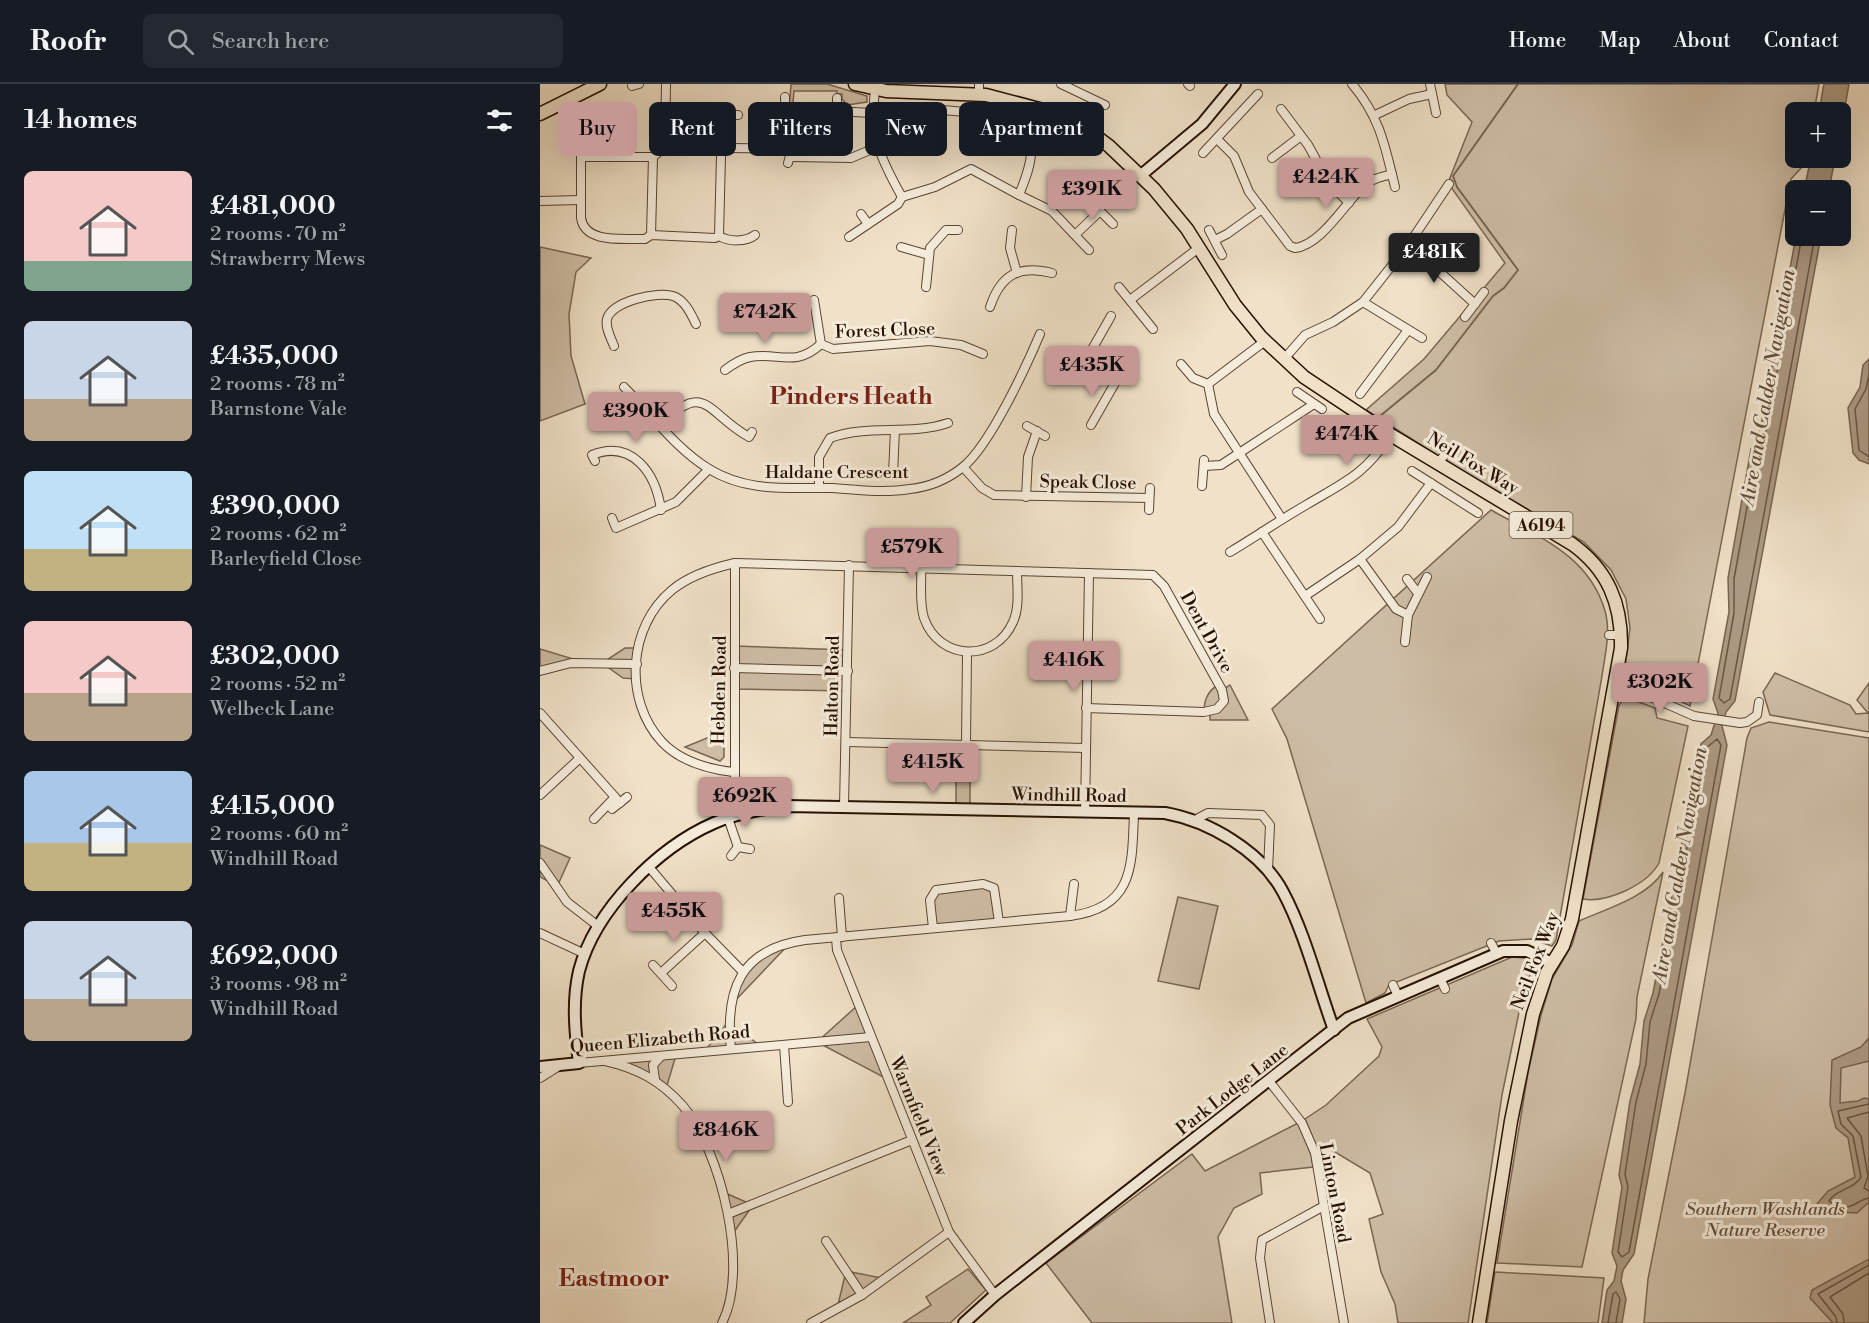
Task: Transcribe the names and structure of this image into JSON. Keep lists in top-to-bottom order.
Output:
{
  "streets": {
    "main road": ["Neil Fox Way", "A6194"],
    "street": [
      "Forest Close",
      "Haldane Crescent",
      "Speak Close",
      "Dent Drive",
      "Halton Road",
      "Hebden Road",
      "Windhill Road",
      "Queen Elizabeth Road",
      "Park Lodge Lane",
      "Warmfield View",
      "Linton Road"
    ]
  },
  "crossings": [
    ["Neil Fox Way", "Park Lodge Lane"],
    ["Haldane Crescent", "Speak Close"],
    ["Halton Road", "Windhill Road"],
    ["Hebden Road", "Windhill Road"],
    ["Windhill Road", "Queen Elizabeth Road"],
    ["Windhill Road", "Park Lodge Lane"],
    ["Queen Elizabeth Road", "Warmfield View"],
    ["Park Lodge Lane", "Warmfield View"],
    ["Park Lodge Lane", "Linton Road"]
  ],
  "districts": ["Pinders Heath", "Eastmoor"],
  "water": ["Aire and Calder Navigation"],
  "parks": ["Southern Washlands Nature Reserve"],
  "page": {
    "header": "Roofr",
    "search": "Search here",
    "nav": [
      "Home",
      "Map",
      "About",
      "Contact"
    ],
    "heading": "14 homes",
    "map_buttons": ["+", "−"],
    "chip": [
      "Buy",
      "Rent",
      "Filters",
      "New",
      "Apartment"
    ],
    "list": [
      {
        "name": "£481,000",
        "note": "2 rooms · 70 m² · Strawberry Mews"
      },
      {
        "name": "£435,000",
        "note": "2 rooms · 78 m² · Barnstone Vale"
      },
      {
        "name": "£390,000",
        "note": "2 rooms · 62 m² · Barleyfield Close"
      },
      {
        "name": "£302,000",
        "note": "2 rooms · 52 m² · Welbeck Lane"
      },
      {
        "name": "£415,000",
        "note": "2 rooms · 60 m² · Windhill Road"
      },
      {
        "name": "£692,000",
        "note": "3 rooms · 98 m² · Windhill Road"
      }
    ],
    "price": [
      "£424K",
      "£391K",
      "£481K",
      "£742K",
      "£435K",
      "£390K",
      "£474K",
      "£579K",
      "£416K",
      "£302K",
      "£415K",
      "£692K",
      "£455K",
      "£846K"
    ]
  }
}
